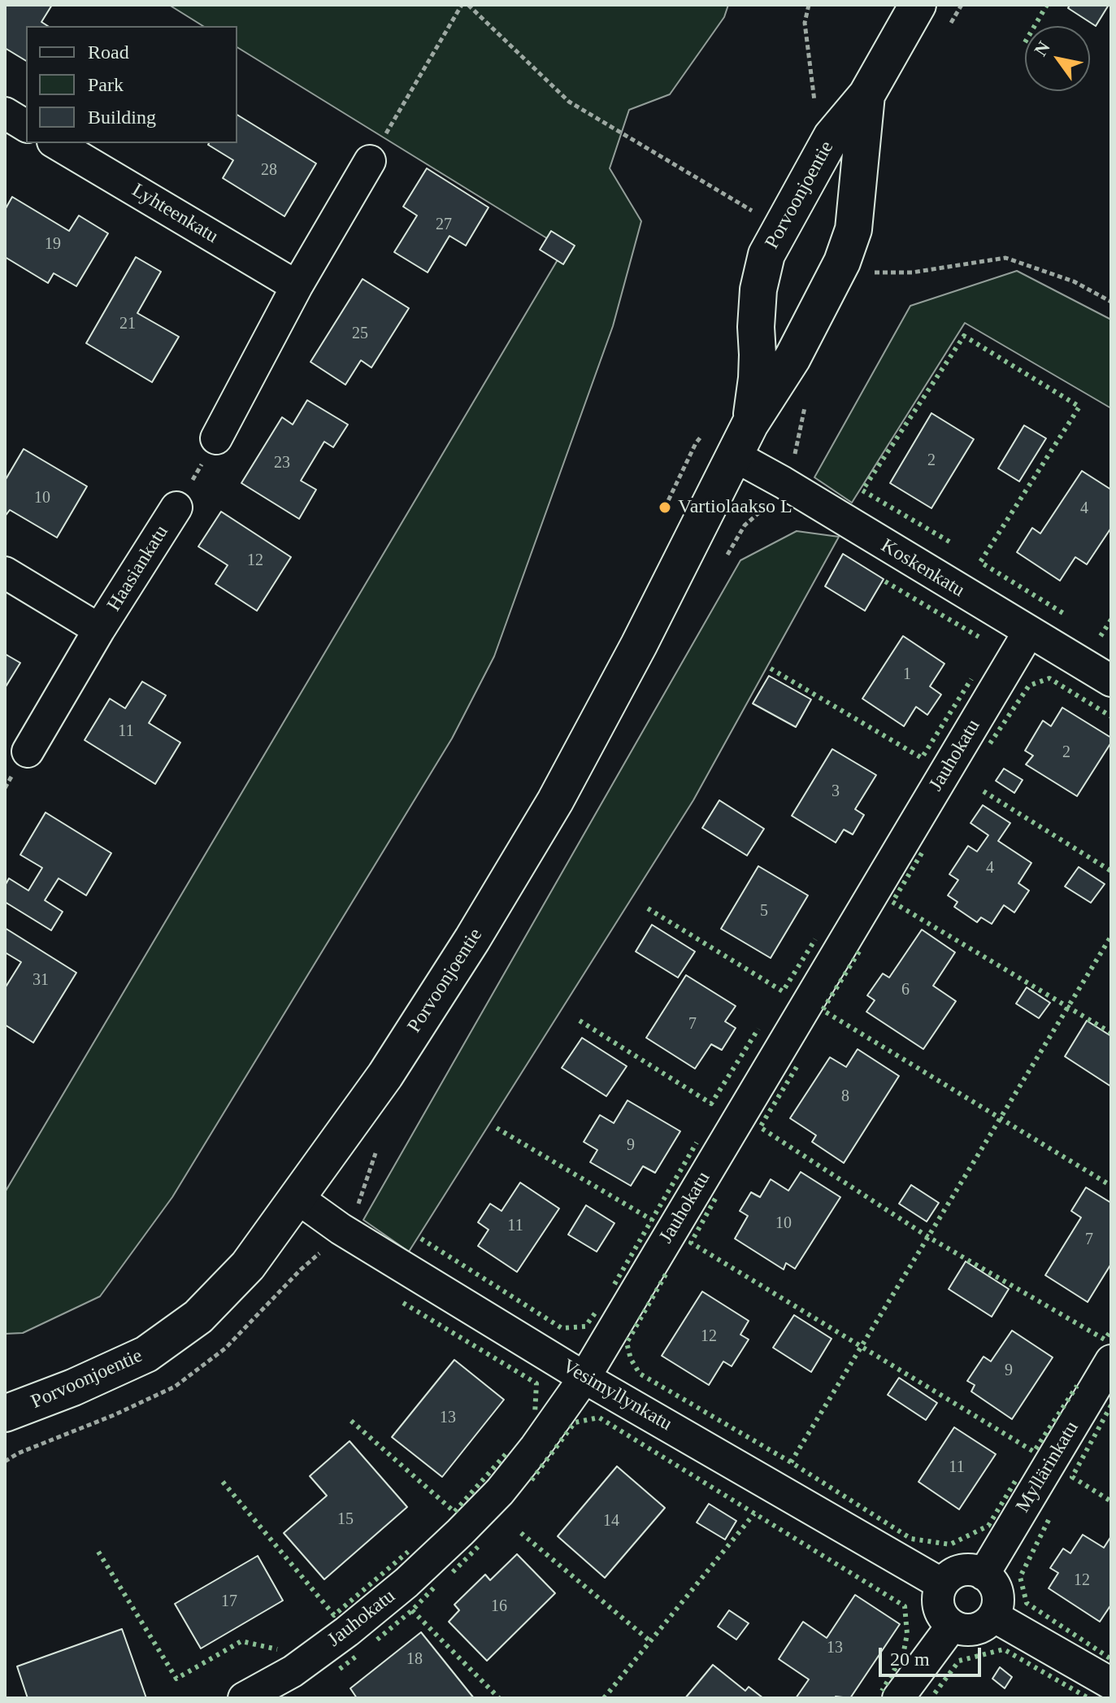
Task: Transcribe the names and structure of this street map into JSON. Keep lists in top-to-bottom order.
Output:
{
  "streets": {
    "street": [
      "Porvoonjoentie",
      "Lyhteenkatu",
      "Haasiankatu",
      "Koskenkatu",
      "Jauhokatu",
      "Vesimyllynkatu",
      "Myllärinkatu"
    ]
  },
  "crossings": [
    ["Porvoonjoentie", "Koskenkatu"],
    ["Porvoonjoentie", "Vesimyllynkatu"],
    ["Koskenkatu", "Jauhokatu"],
    ["Jauhokatu", "Vesimyllynkatu"],
    ["Vesimyllynkatu", "Myllärinkatu"]
  ],
  "places": ["Vartiolaakso L"],
  "house_numbers": [
    "28",
    "27",
    "19",
    "21",
    "25",
    "2",
    "23",
    "10",
    "4",
    "12",
    "1",
    "11",
    "2",
    "3",
    "4",
    "5",
    "31",
    "6",
    "7",
    "8",
    "9",
    "10",
    "11",
    "7",
    "12",
    "9",
    "13",
    "11",
    "15",
    "14",
    "12",
    "17",
    "16",
    "13",
    "18"
  ],
  "legend": ["Road", "Park", "Building"],
  "scale_bar": "20 m",
  "north": "top left"
}
